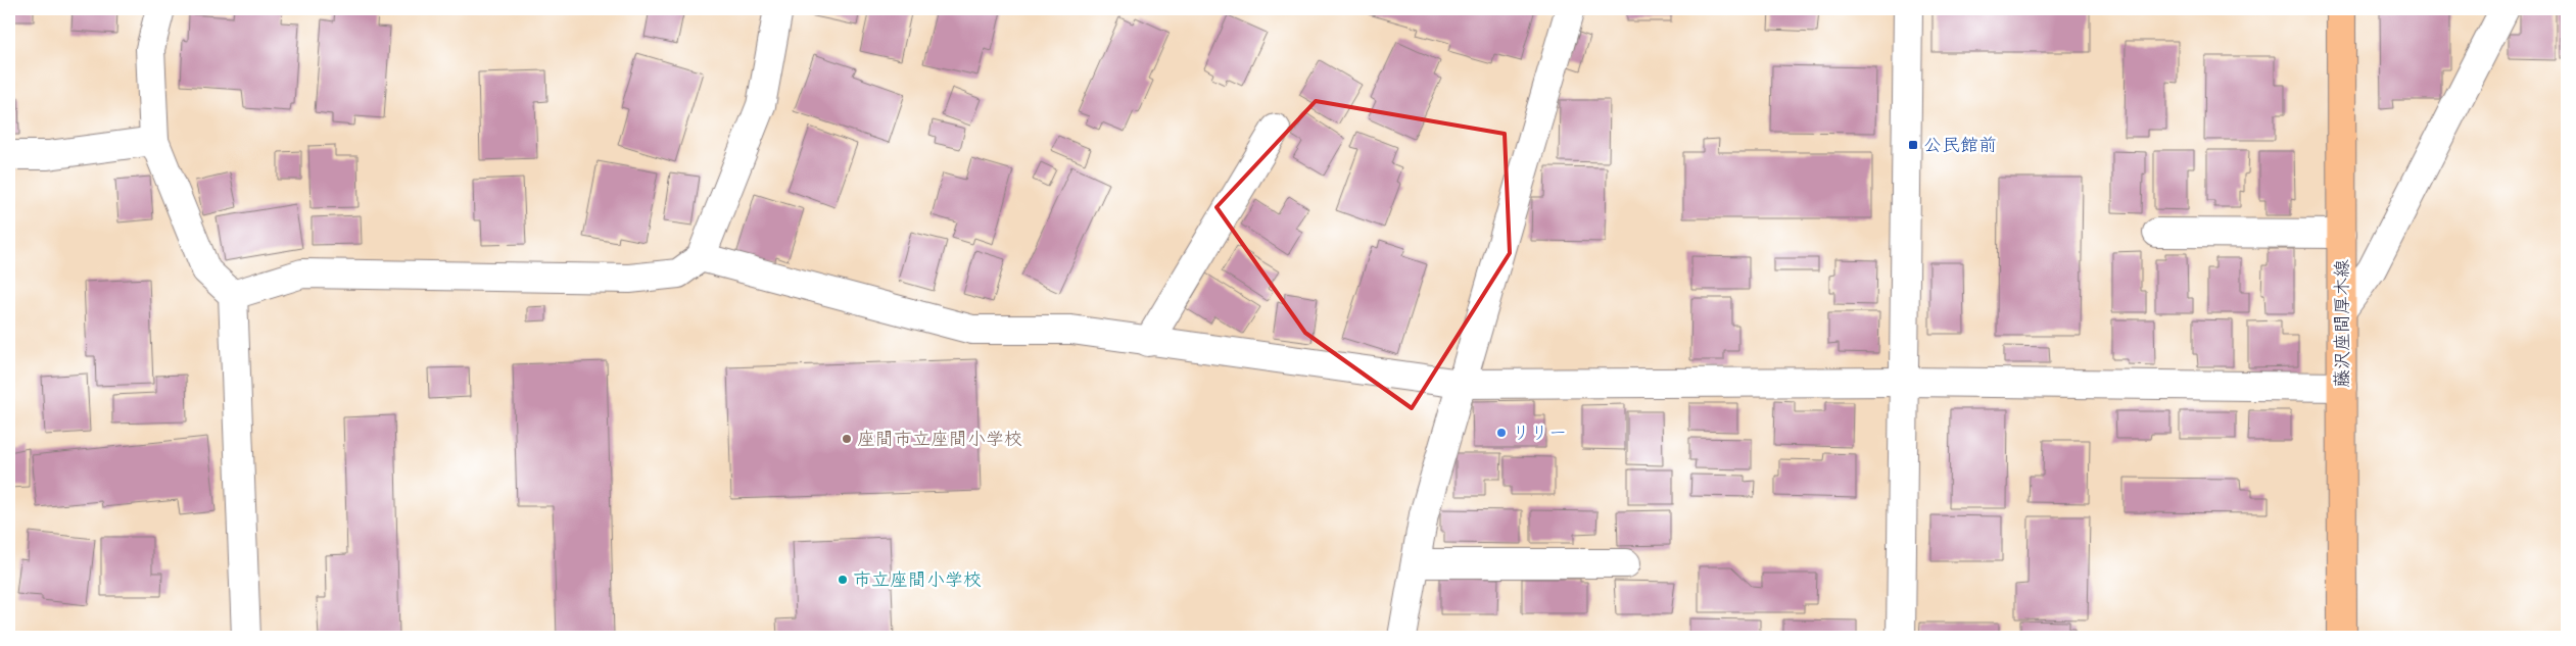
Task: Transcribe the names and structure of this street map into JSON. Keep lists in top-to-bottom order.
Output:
{
  "streets": {
    "main road": ["藤沢座間厚木線"]
  },
  "places": {
    "transit": ["公民館前"],
    "other": ["リリー", "座間市立座間小学校", "市立座間小学校"]
  }
}
